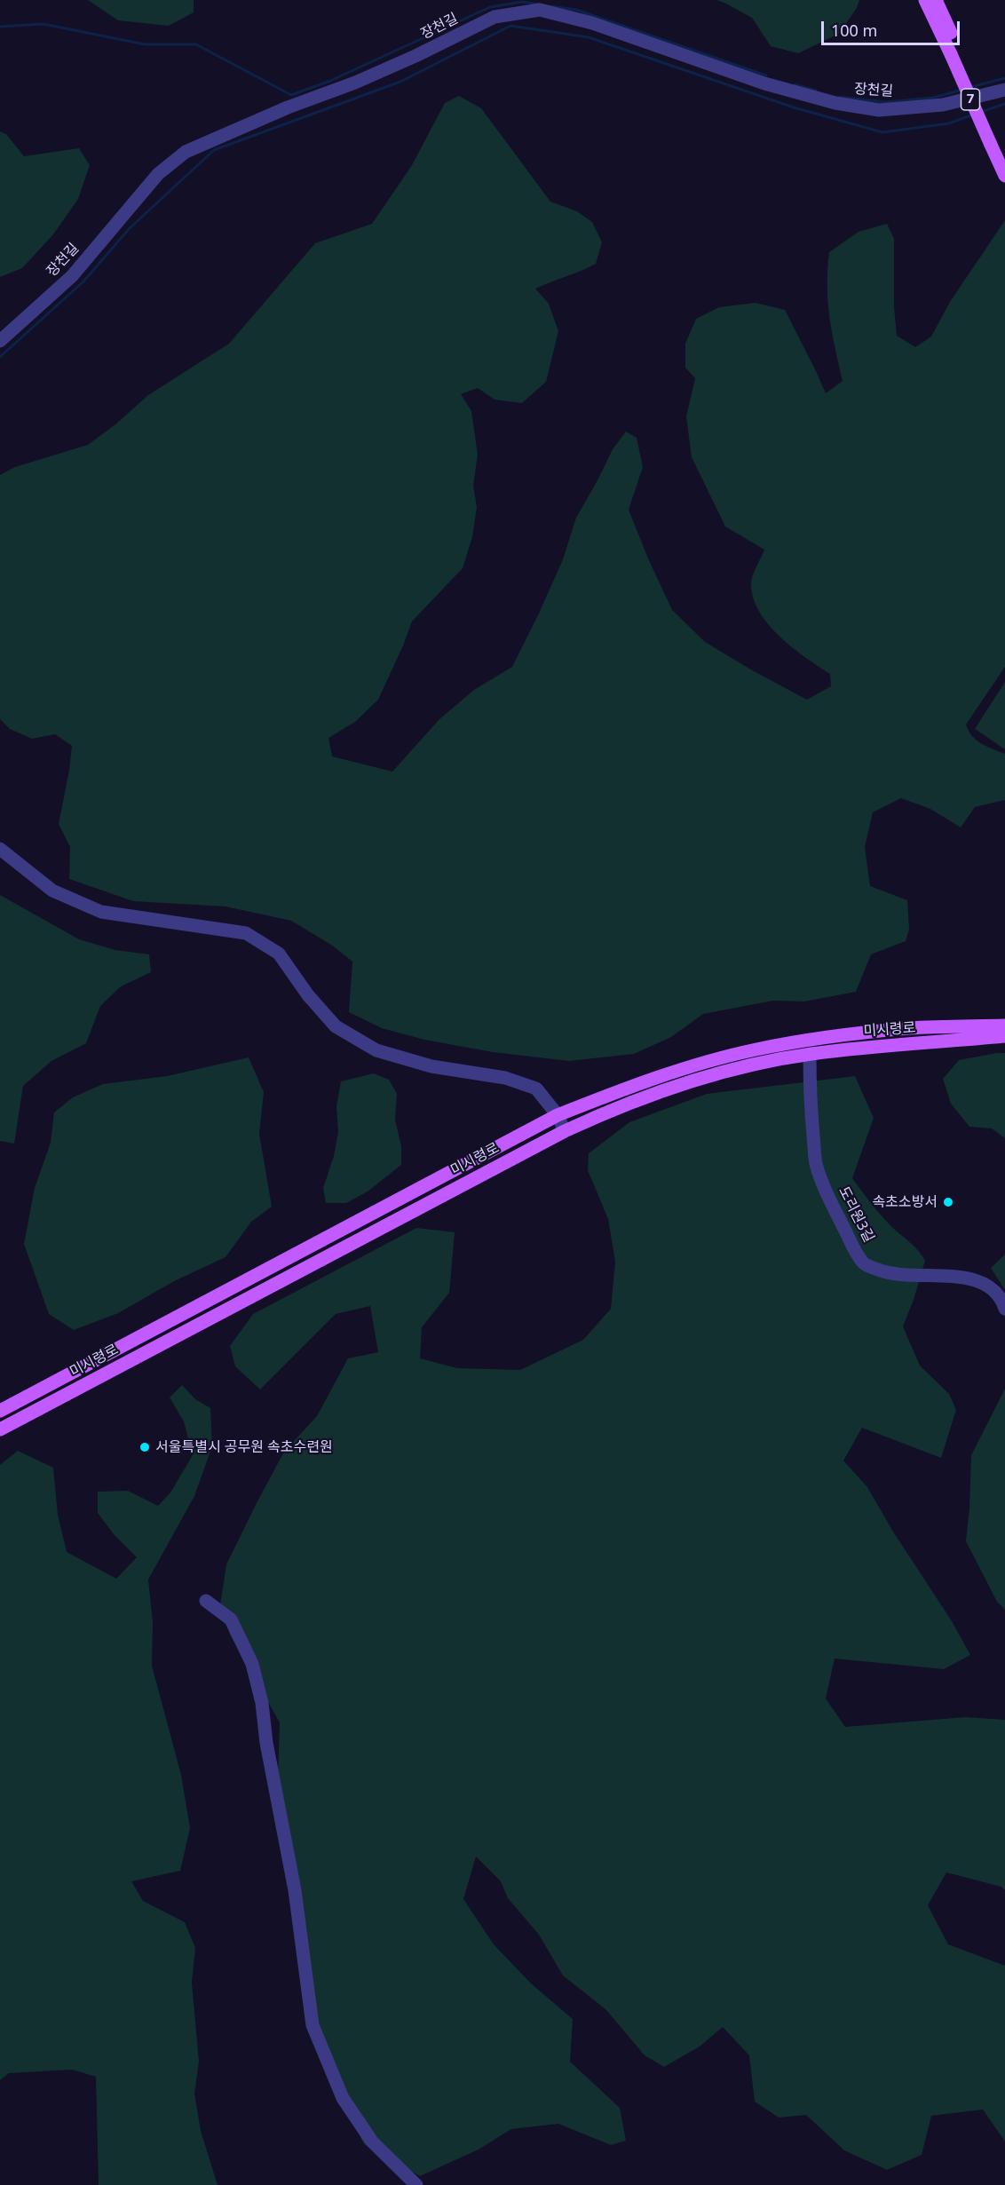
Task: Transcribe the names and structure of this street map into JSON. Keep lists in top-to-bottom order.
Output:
{
  "streets": {
    "main road": ["7", "미시령로"],
    "street": ["장천길", "도리원3길"]
  },
  "crossings": [
    ["미시령로", "도리원3길"]
  ],
  "places": ["속초소방서", "서울특별시 공무원 속초수련원"],
  "scale_bar": "100 m"
}
